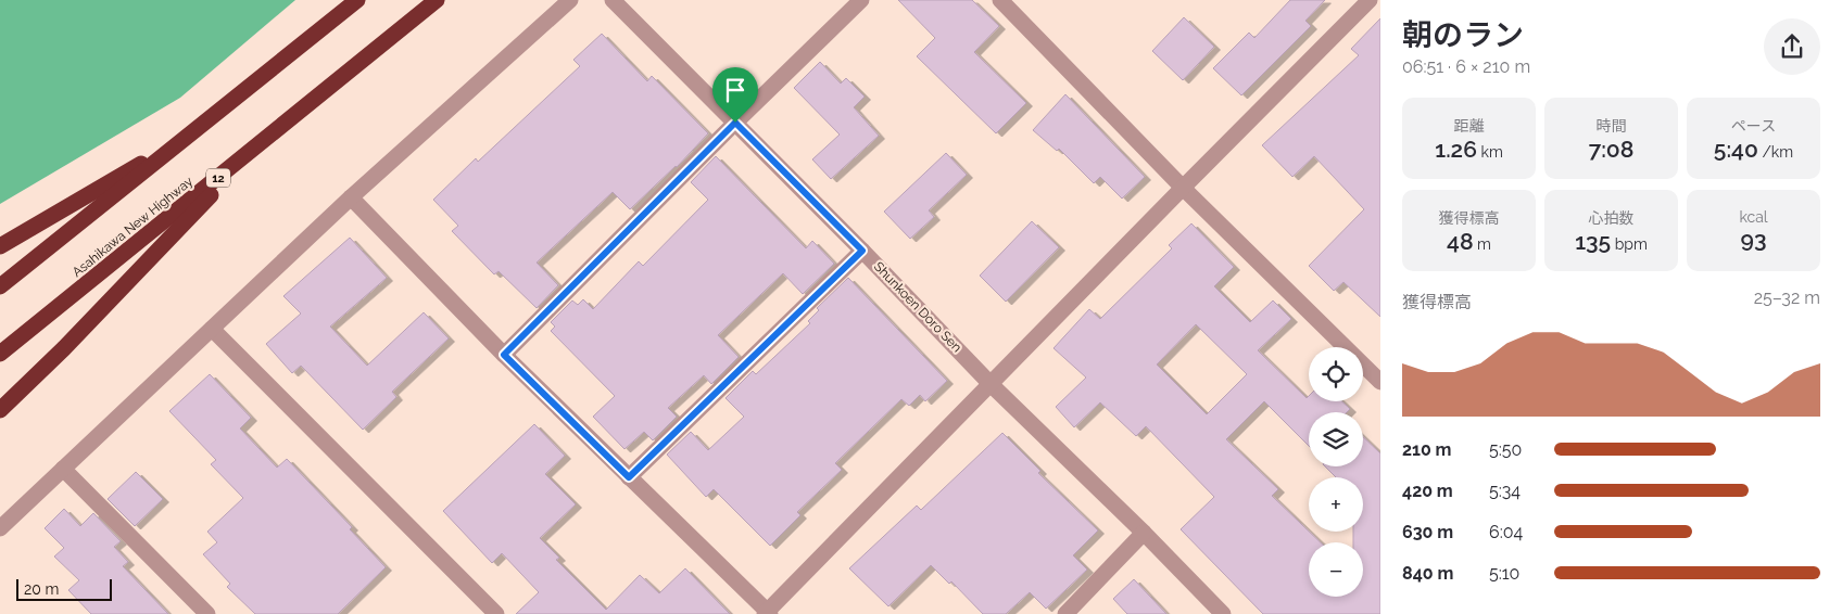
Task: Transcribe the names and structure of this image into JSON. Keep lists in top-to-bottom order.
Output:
{
  "streets": {
    "highway": ["12", "Asahikawa New Highway"],
    "street": ["Shunkoen Doro Sen"]
  },
  "crossings": [
    ["12", "Asahikawa New Highway"]
  ],
  "scale_bar": "20 m",
  "page": {
    "heading": ["朝のラン", "06:51 · 6 × 210 m"],
    "stats": [
      ["距離", "1.26 km"],
      ["時間", "7:08"],
      ["ペース", "5:40 /km"],
      ["獲得標高", "48 m"],
      ["心拍数", "135 bpm"],
      ["kcal", "93"]
    ],
    "chart": ["獲得標高", "25–32 m"],
    "map_buttons": ["+", "−"],
    "list": [
      {
        "name": "210 m",
        "note": "5:50"
      },
      {
        "name": "420 m",
        "note": "5:34"
      },
      {
        "name": "630 m",
        "note": "6:04"
      },
      {
        "name": "840 m",
        "note": "5:10"
      }
    ],
    "scale": "20 m"
  }
}
